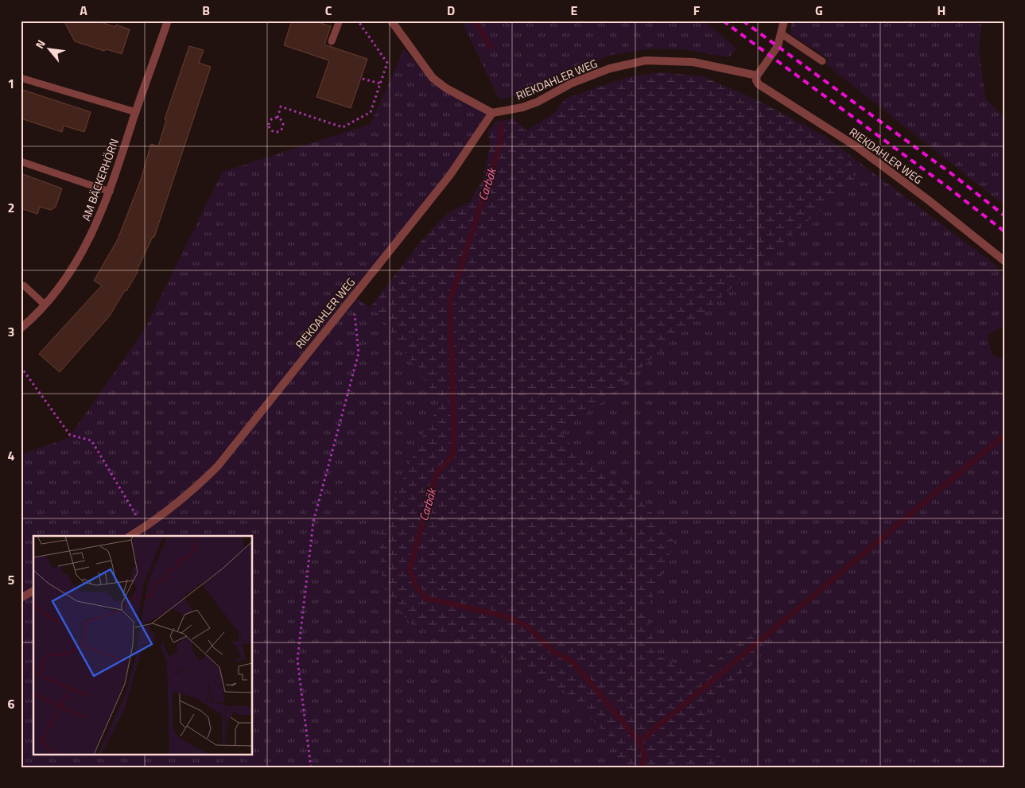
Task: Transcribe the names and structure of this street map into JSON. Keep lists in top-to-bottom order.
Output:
{
  "streets": {
    "street": ["RIEKDAHLER WEG", "AM BÄCKERHÖRN"]
  },
  "water": ["Carbäk"],
  "north": "top left",
  "grid": {
    "columns": [
      "A",
      "B",
      "C",
      "D",
      "E",
      "F",
      "G",
      "H"
    ],
    "rows": [
      "1",
      "2",
      "3",
      "4",
      "5",
      "6"
    ]
  }
}
